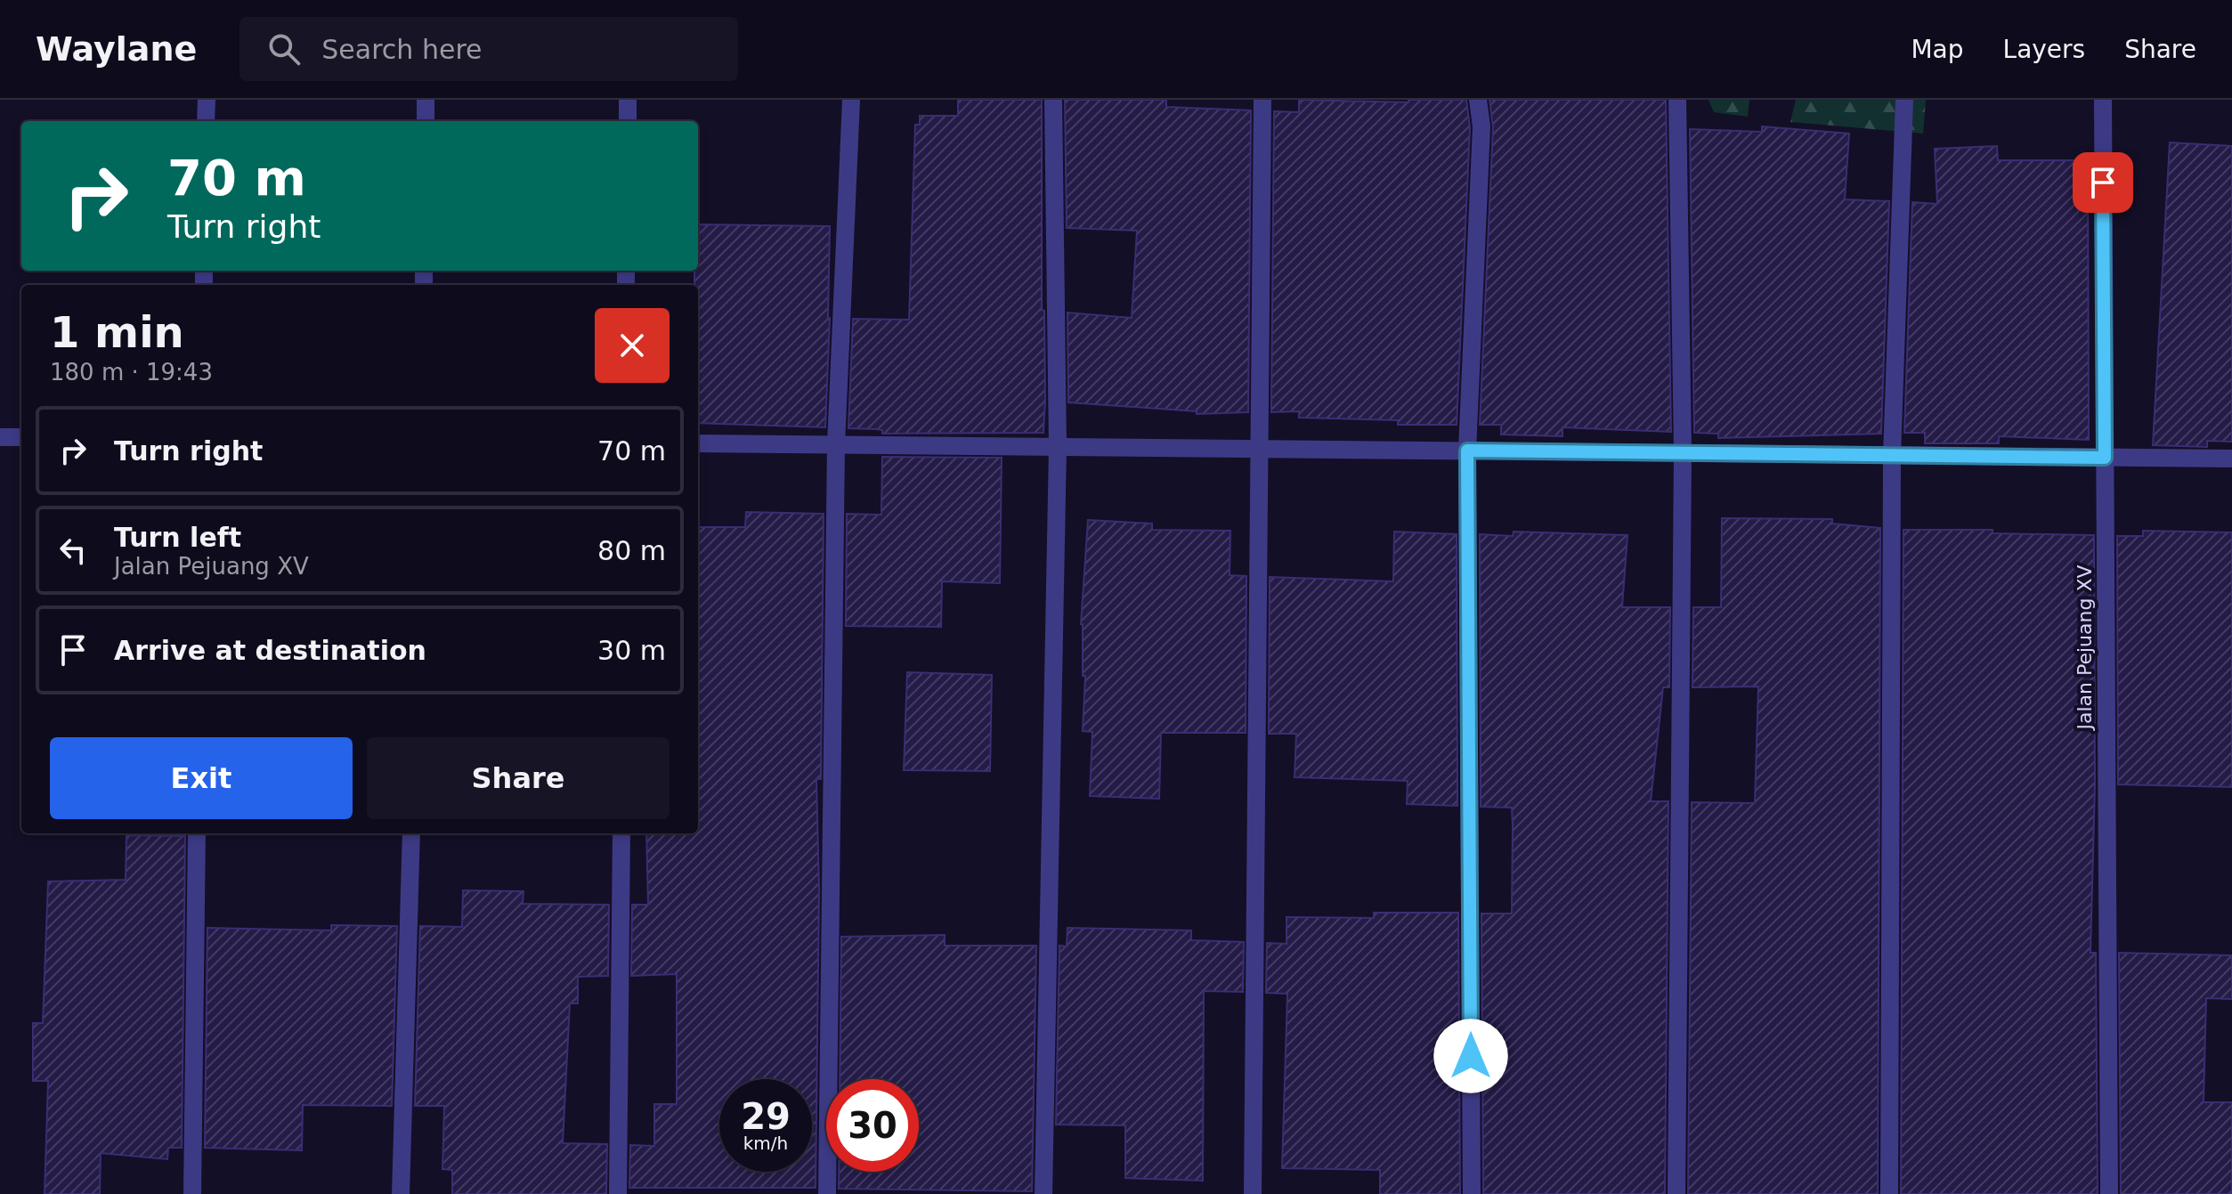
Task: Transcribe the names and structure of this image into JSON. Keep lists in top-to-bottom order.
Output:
{
  "streets": {
    "street": ["Jalan Pejuang XV"]
  },
  "page": {
    "header": "Waylane",
    "search": "Search here",
    "nav": ["Map", "Layers", "Share"],
    "turn": ["70 m", "Turn right"],
    "heading": ["1 min", "180 m · 19:43"],
    "list": [
      {
        "name": "Turn right",
        "value": "70 m"
      },
      {
        "name": "Turn left",
        "note": "Jalan Pejuang XV",
        "value": "80 m"
      },
      {
        "name": "Arrive at destination",
        "value": "30 m"
      }
    ],
    "buttons": ["Exit", "Share"],
    "speed": "29 km/h",
    "limit": "30"
  }
}
